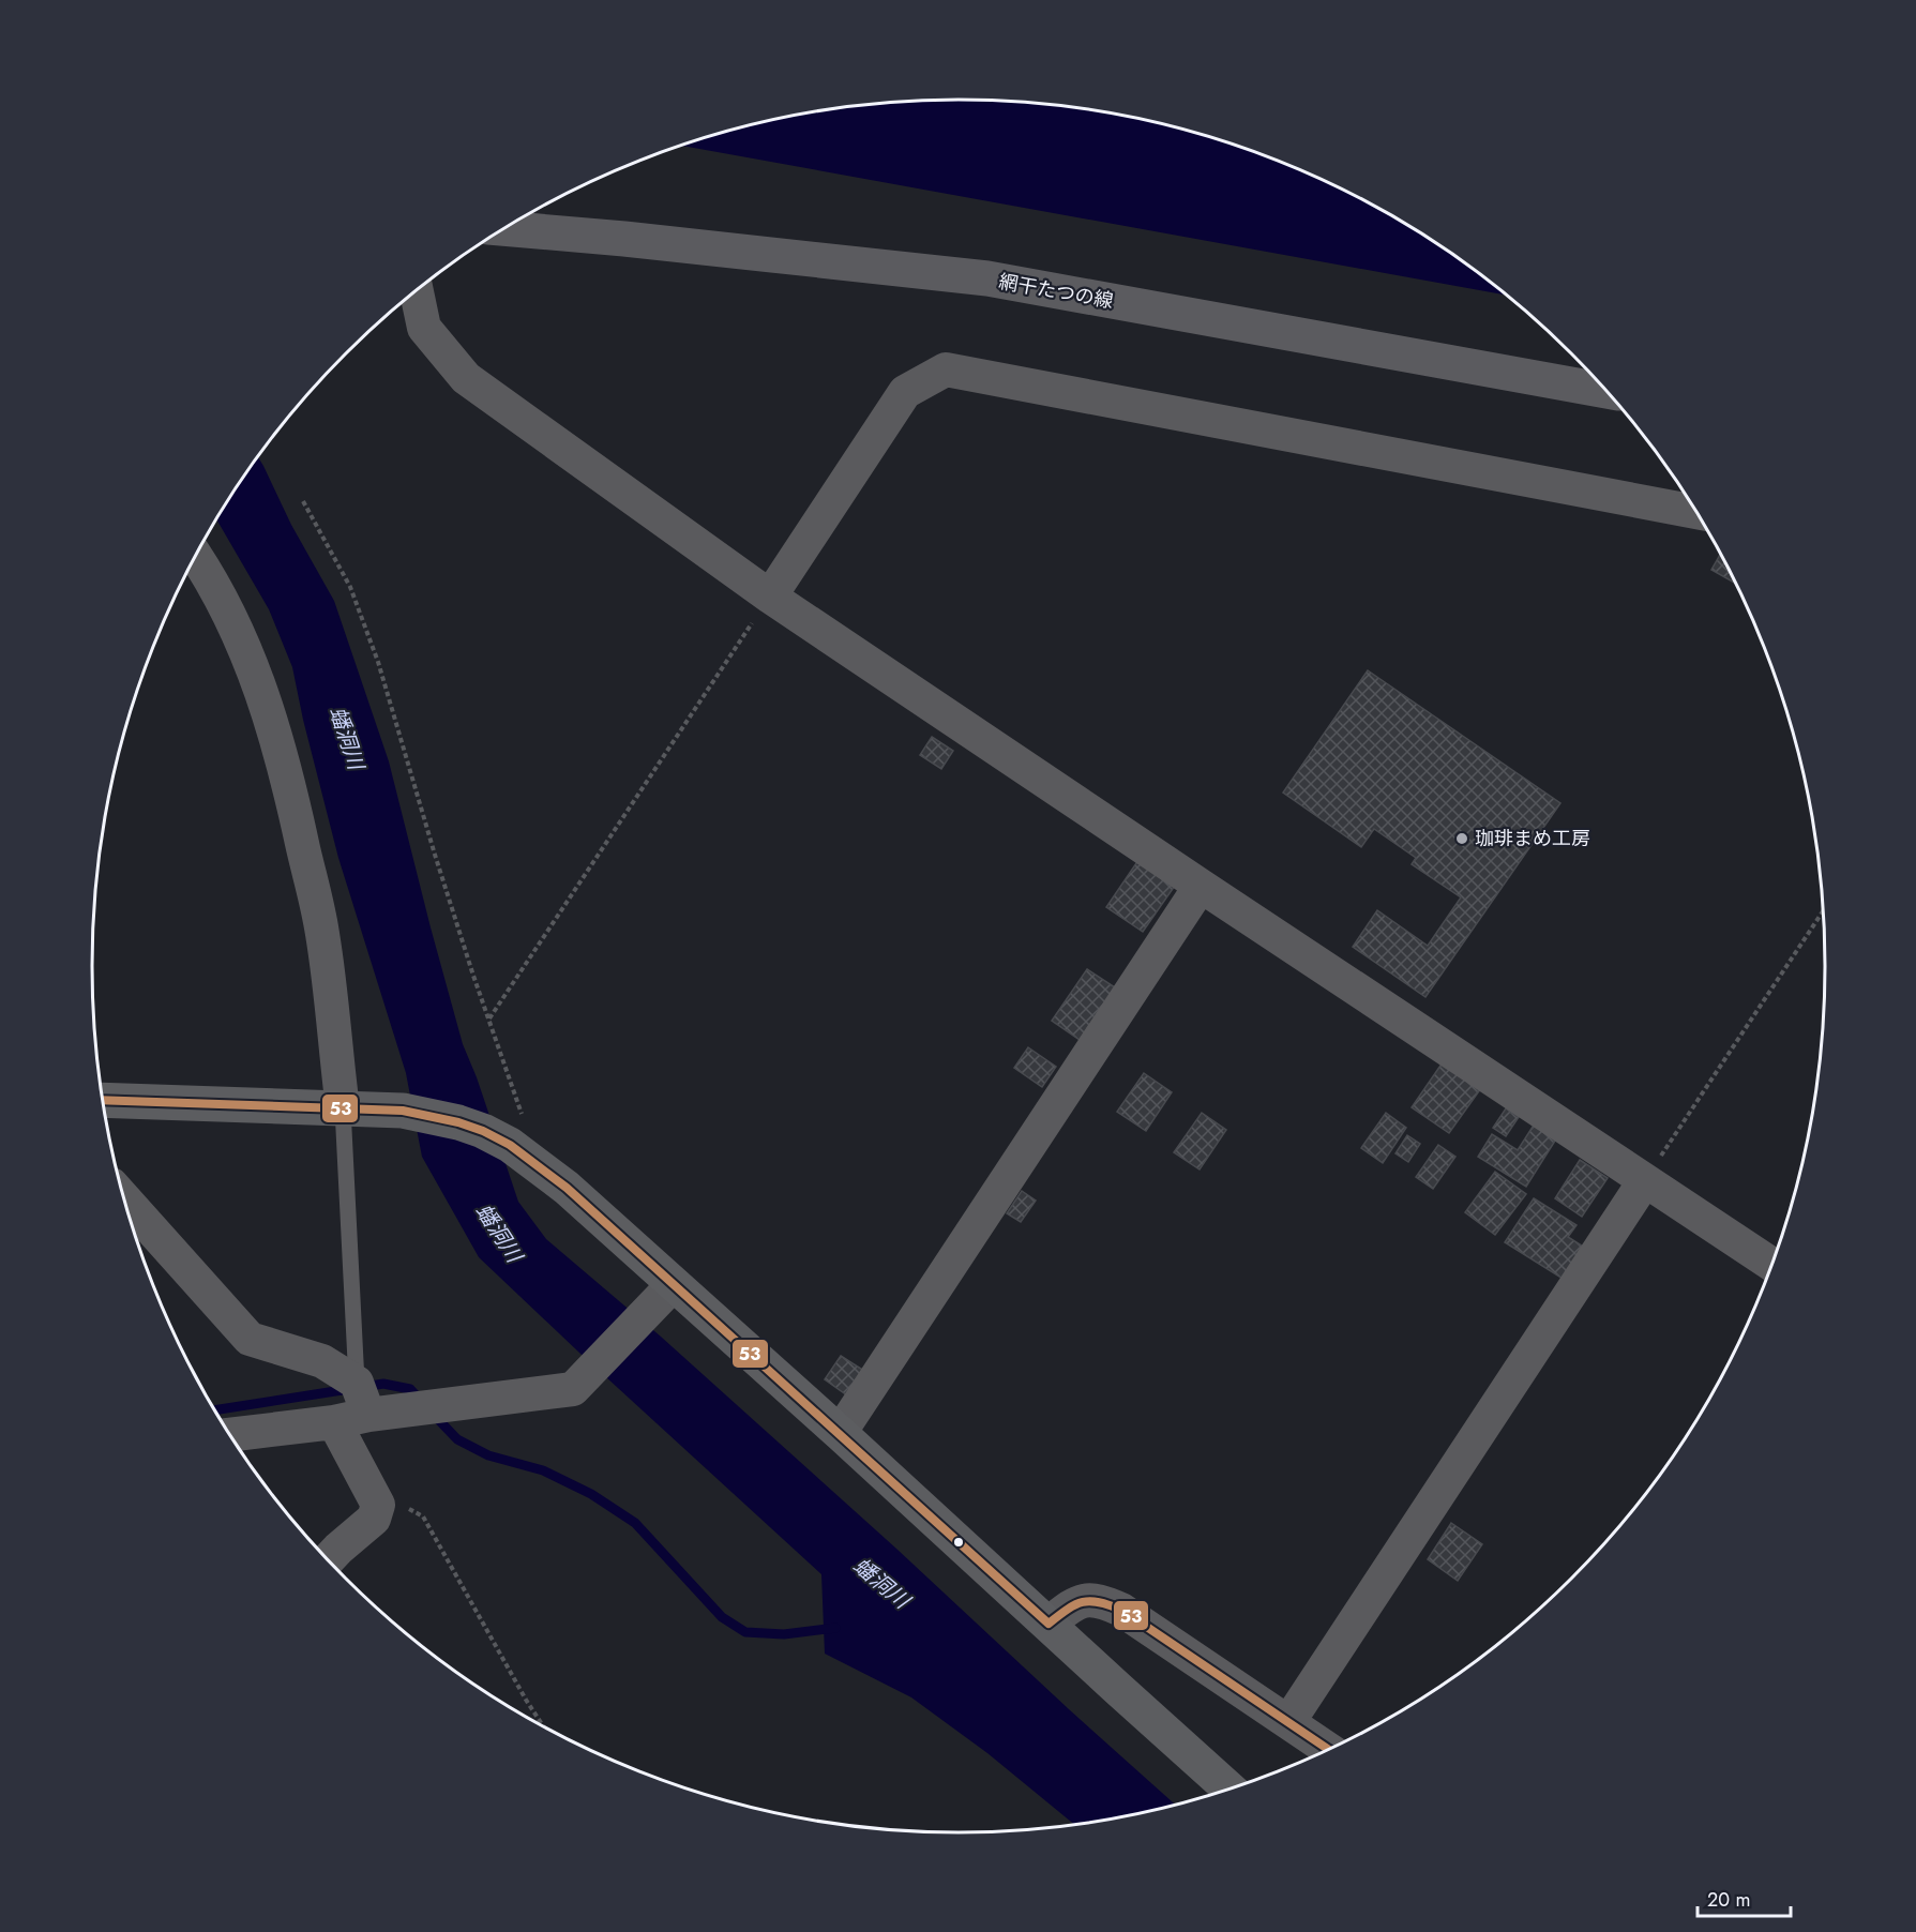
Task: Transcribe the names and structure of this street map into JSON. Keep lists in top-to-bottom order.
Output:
{
  "streets": {
    "main road": ["網干たつの線"]
  },
  "water": ["蟠洞川"],
  "places": ["珈琲まめ工房"],
  "lines": ["transit line 53"],
  "scale_bar": "20 m"
}
